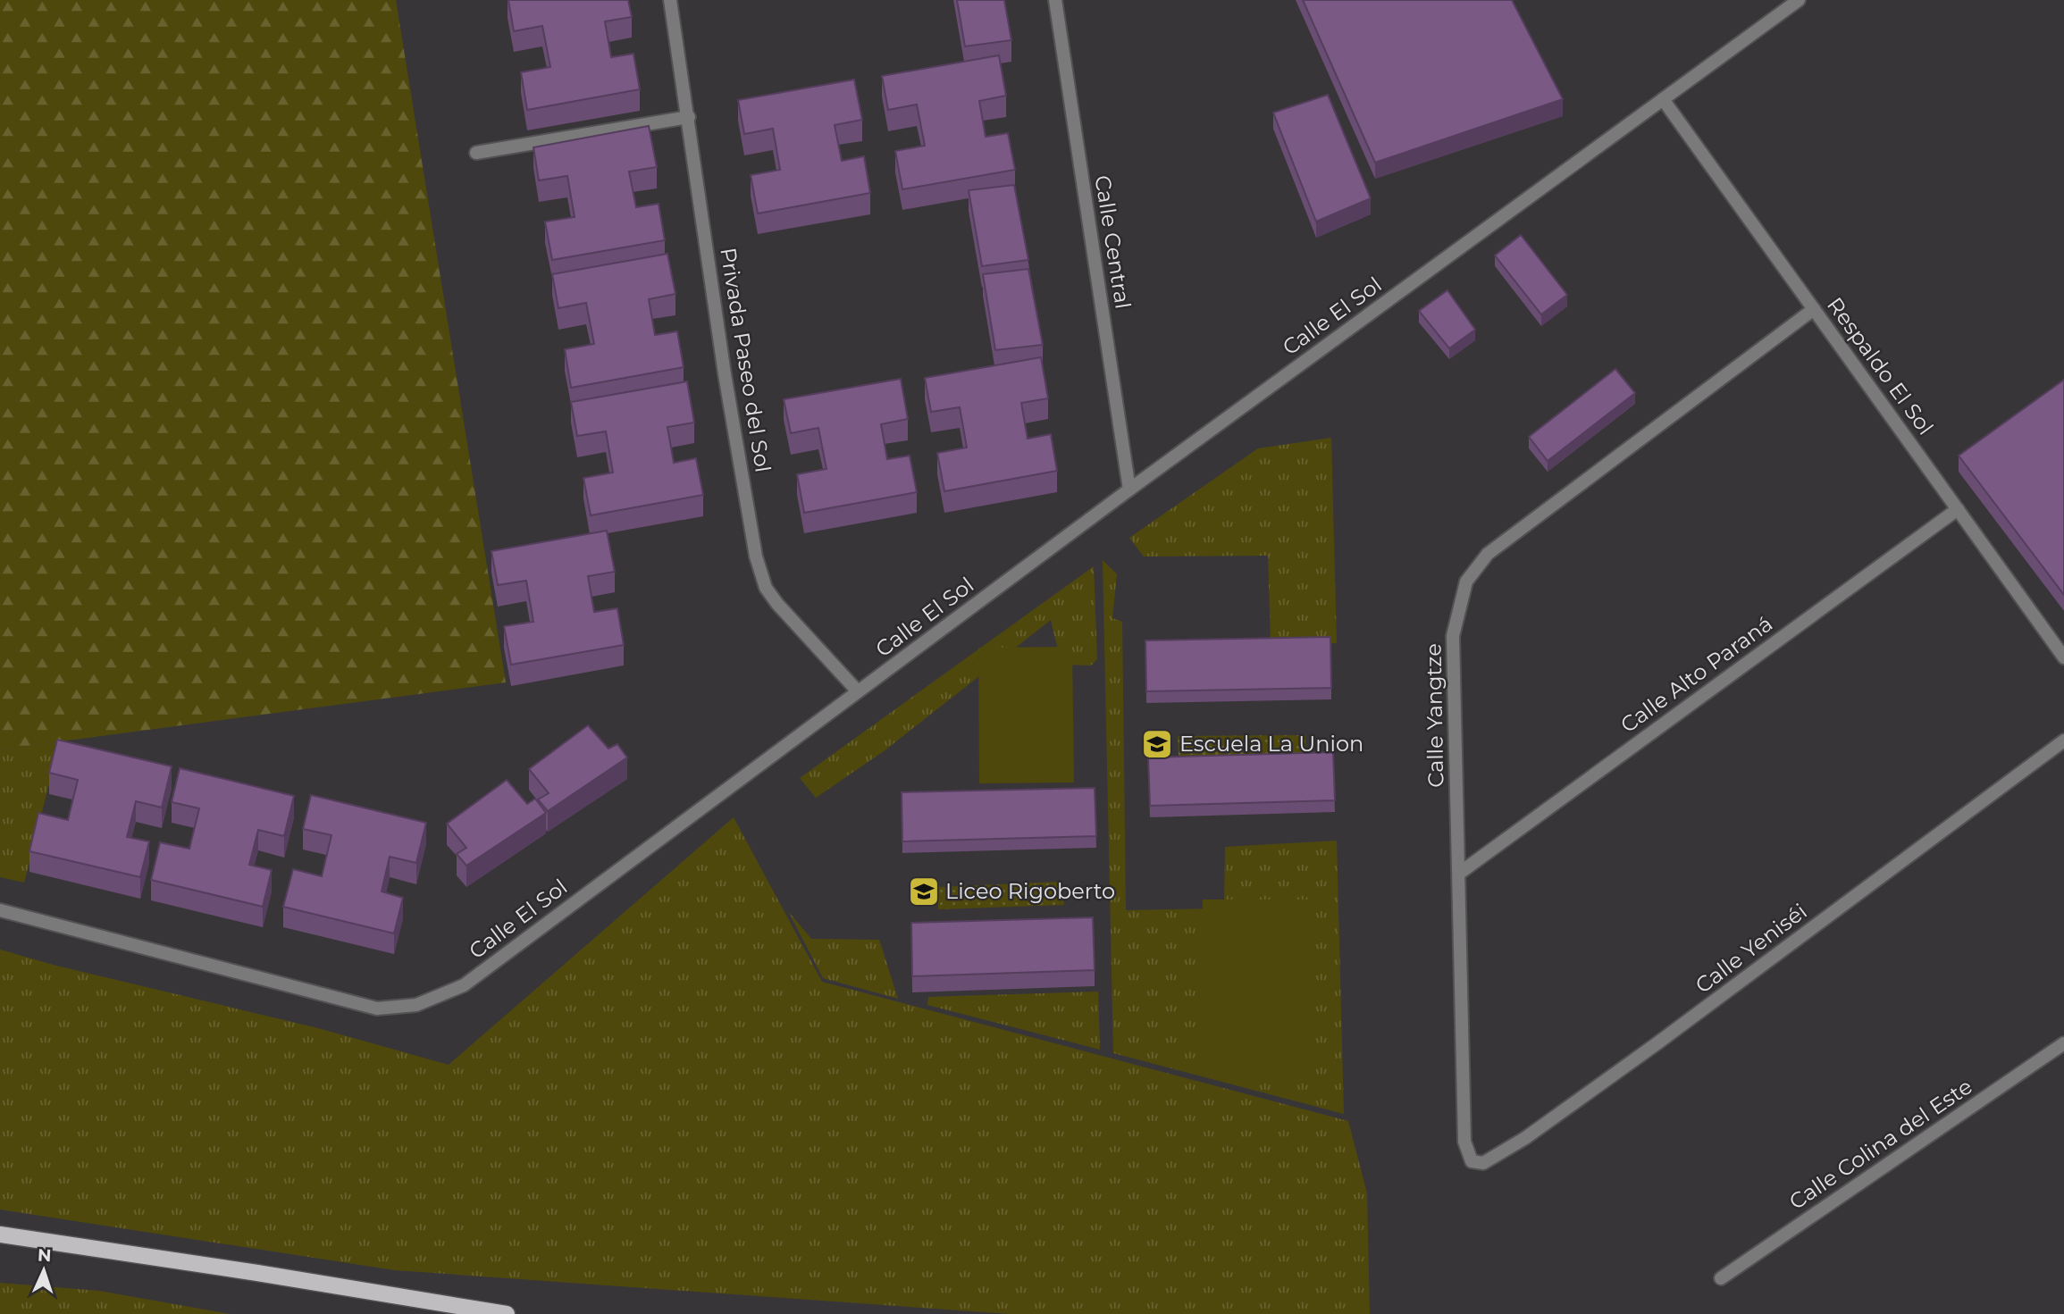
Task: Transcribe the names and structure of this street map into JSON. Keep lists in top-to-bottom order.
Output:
{
  "streets": {
    "street": [
      "Calle Central",
      "Calle El Sol",
      "Privada Paseo del Sol",
      "Respaldo El Sol",
      "Calle Alto Paraná",
      "Calle Yangtze",
      "Calle Yeniséi",
      "Calle Colina del Este"
    ]
  },
  "crossings": [
    ["Calle Central", "Calle El Sol"],
    ["Calle El Sol", "Privada Paseo del Sol"],
    ["Calle El Sol", "Respaldo El Sol"],
    ["Respaldo El Sol", "Calle Alto Paraná"],
    ["Respaldo El Sol", "Calle Yangtze"],
    ["Calle Alto Paraná", "Calle Yangtze"],
    ["Calle Yangtze", "Calle Yeniséi"]
  ],
  "places": {
    "school or university": ["Escuela La Union", "Liceo Rigoberto"]
  },
  "north": "top"
}
